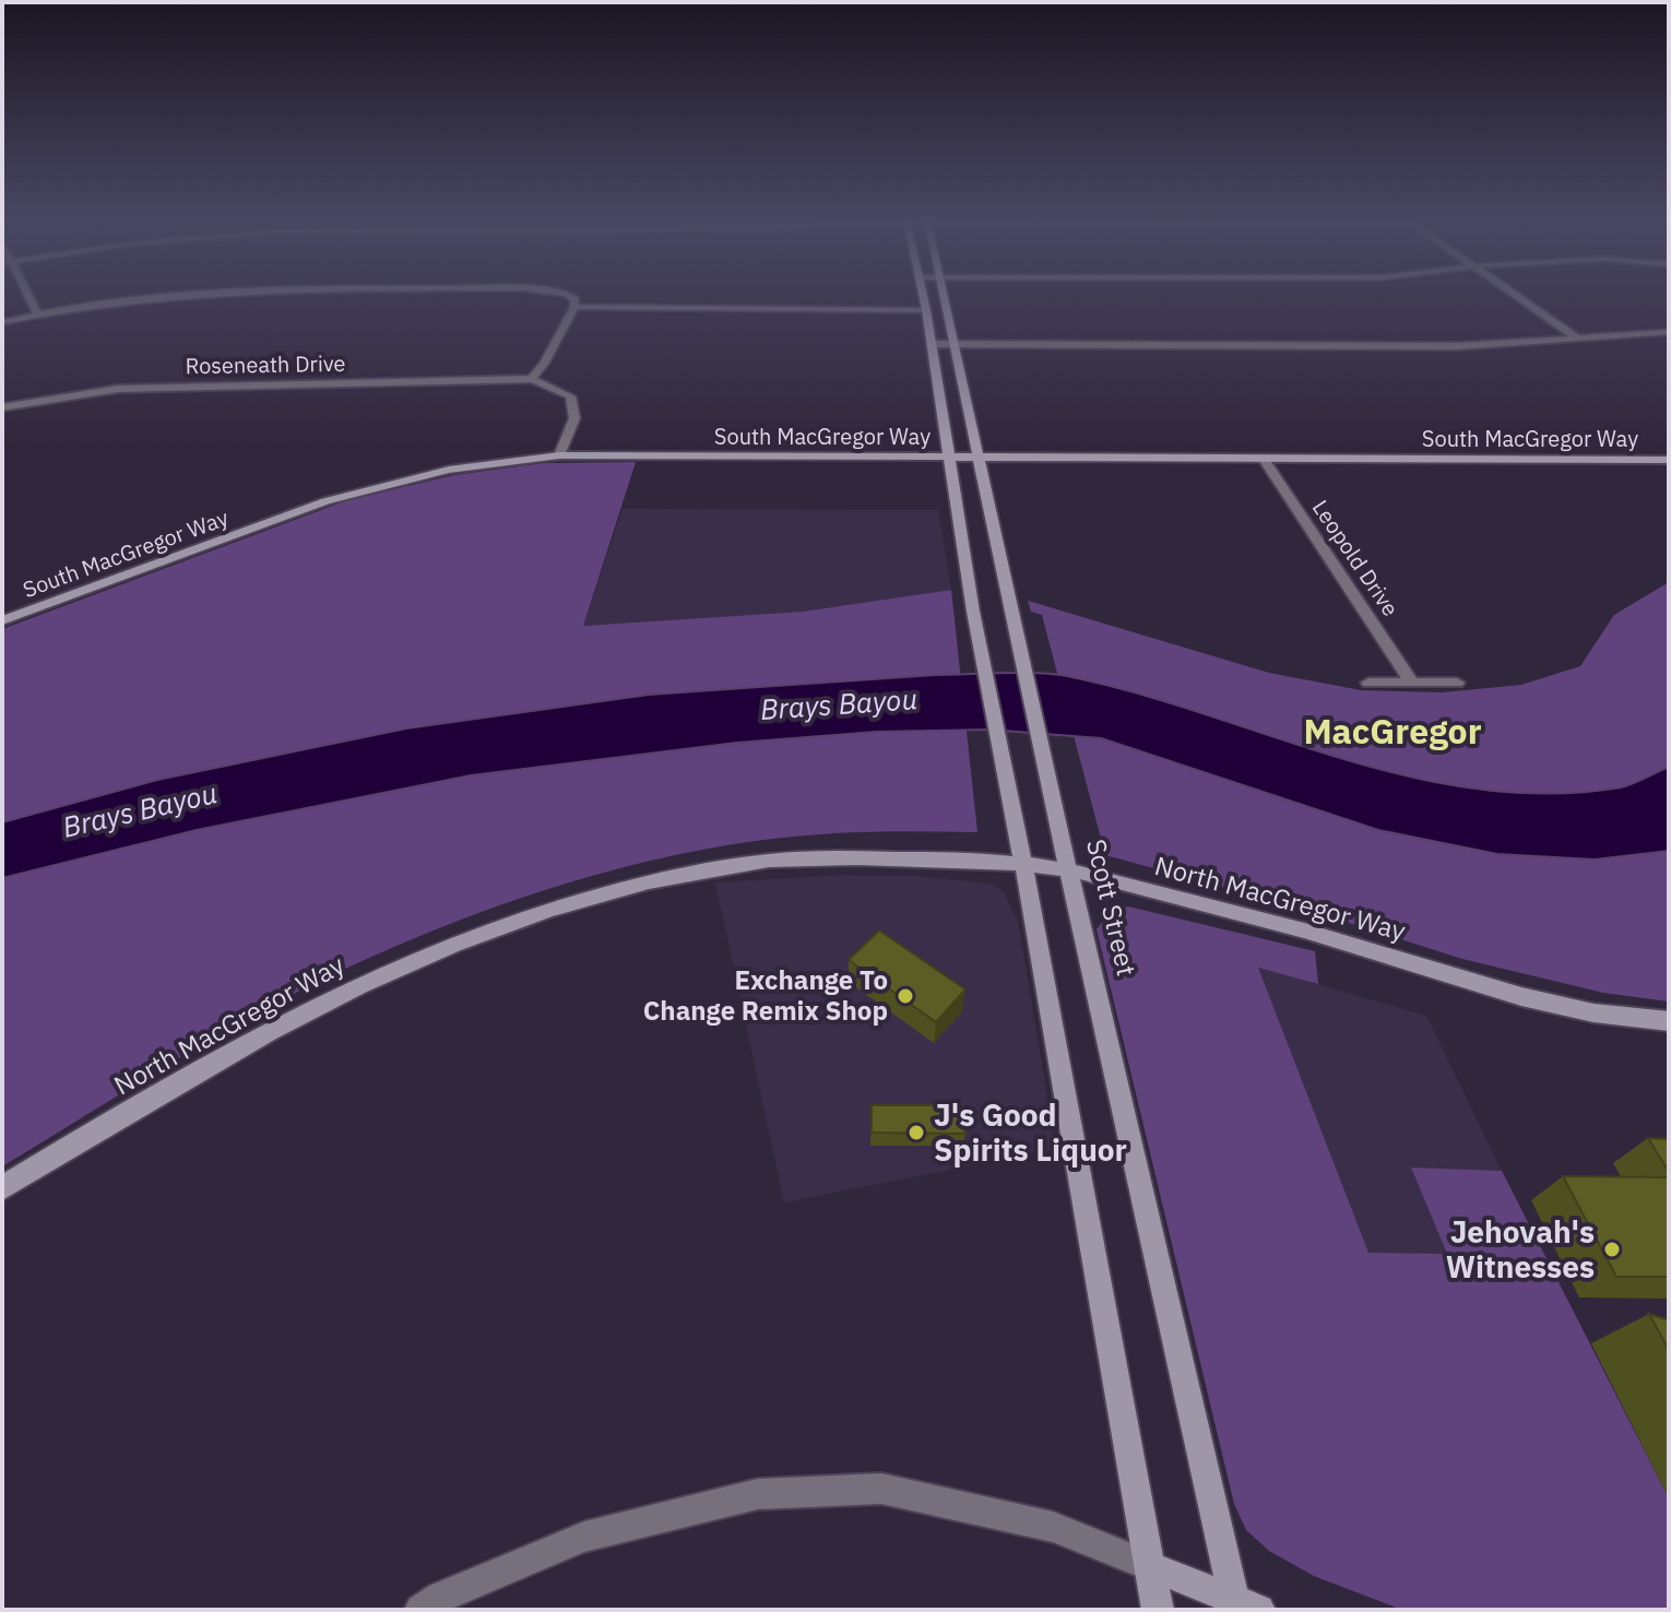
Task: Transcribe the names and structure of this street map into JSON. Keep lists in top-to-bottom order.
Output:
{
  "streets": {
    "main road": ["South MacGregor Way", "North MacGregor Way", "Scott Street"],
    "street": ["Roseneath Drive", "Leopold Drive"]
  },
  "crossings": [
    ["South MacGregor Way", "Leopold Drive"],
    ["South MacGregor Way", "Scott Street"],
    ["North MacGregor Way", "Scott Street"]
  ],
  "districts": ["MacGregor"],
  "water": ["Brays Bayou"],
  "places": ["Exchange To Change Remix Shop", "J's Good Spirits Liquor", "Jehovah's Witnesses"]
}
